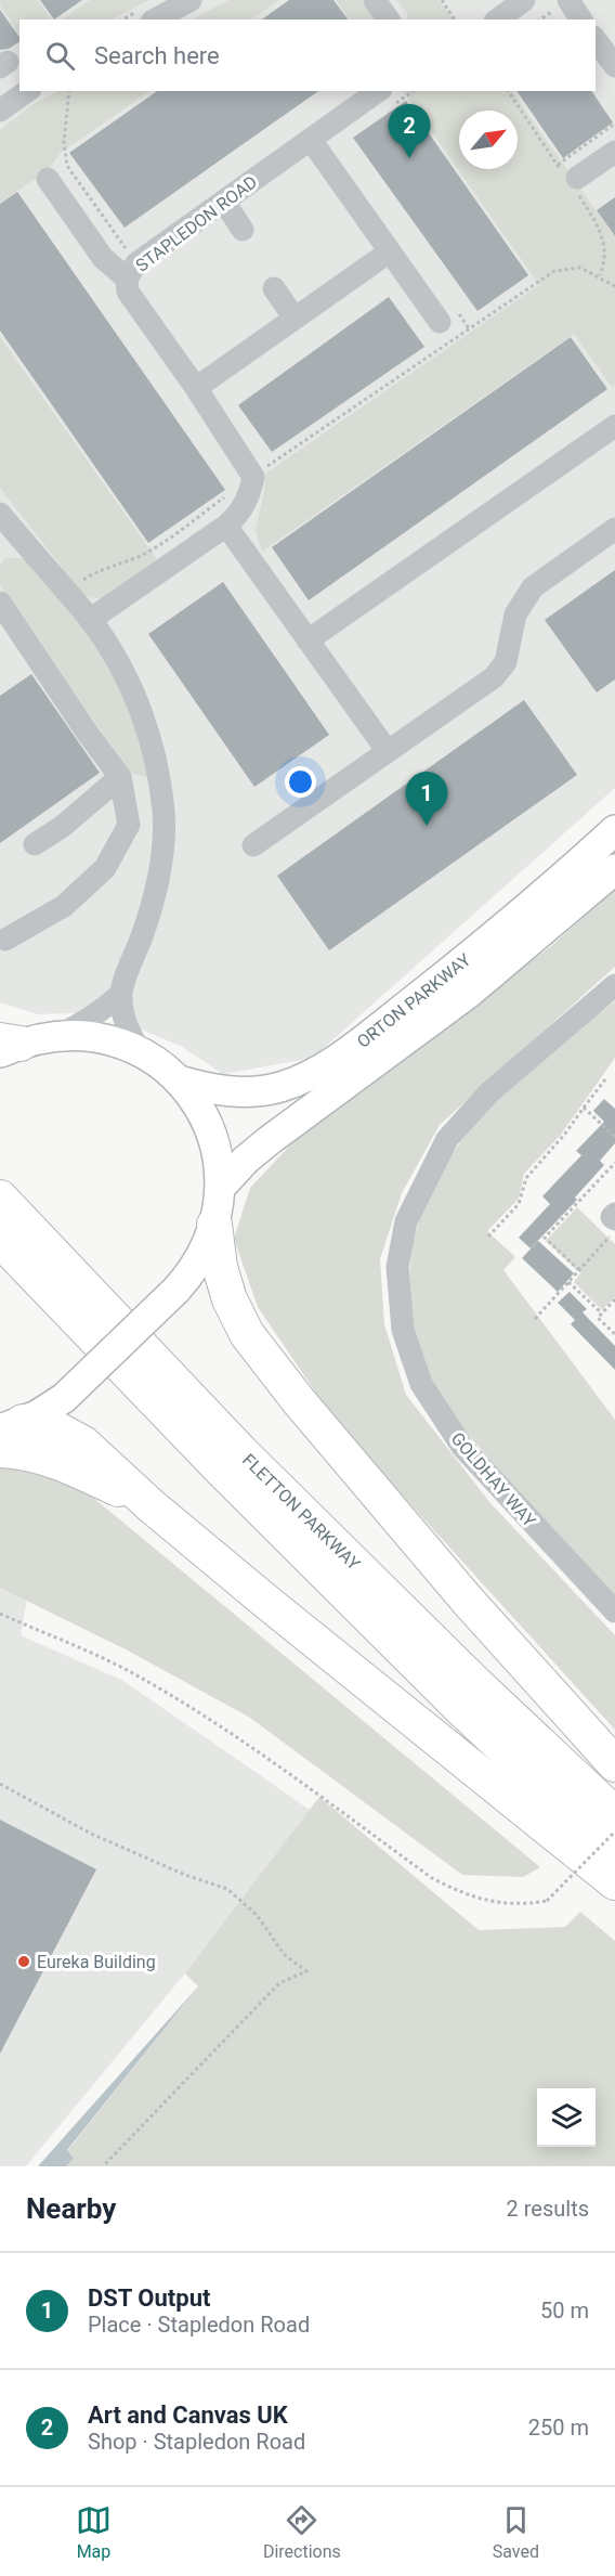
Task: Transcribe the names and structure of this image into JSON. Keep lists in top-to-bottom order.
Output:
{
  "streets": {
    "highway": ["FLETTON PARKWAY"],
    "main road": ["ORTON PARKWAY"],
    "street": ["STAPLEDON ROAD", "GOLDHAY WAY"]
  },
  "places": ["Eureka Building"],
  "north": "top right",
  "page": {
    "search": "Search here",
    "pins": ["2", "1"],
    "heading": ["Nearby", "2 results"],
    "list": [
      {
        "mark": "1",
        "name": "DST Output",
        "note": "Place · Stapledon Road",
        "value": "50 m"
      },
      {
        "mark": "2",
        "name": "Art and Canvas UK",
        "note": "Shop · Stapledon Road",
        "value": "250 m"
      }
    ],
    "nav": ["Map", "Directions", "Saved"]
  }
}
